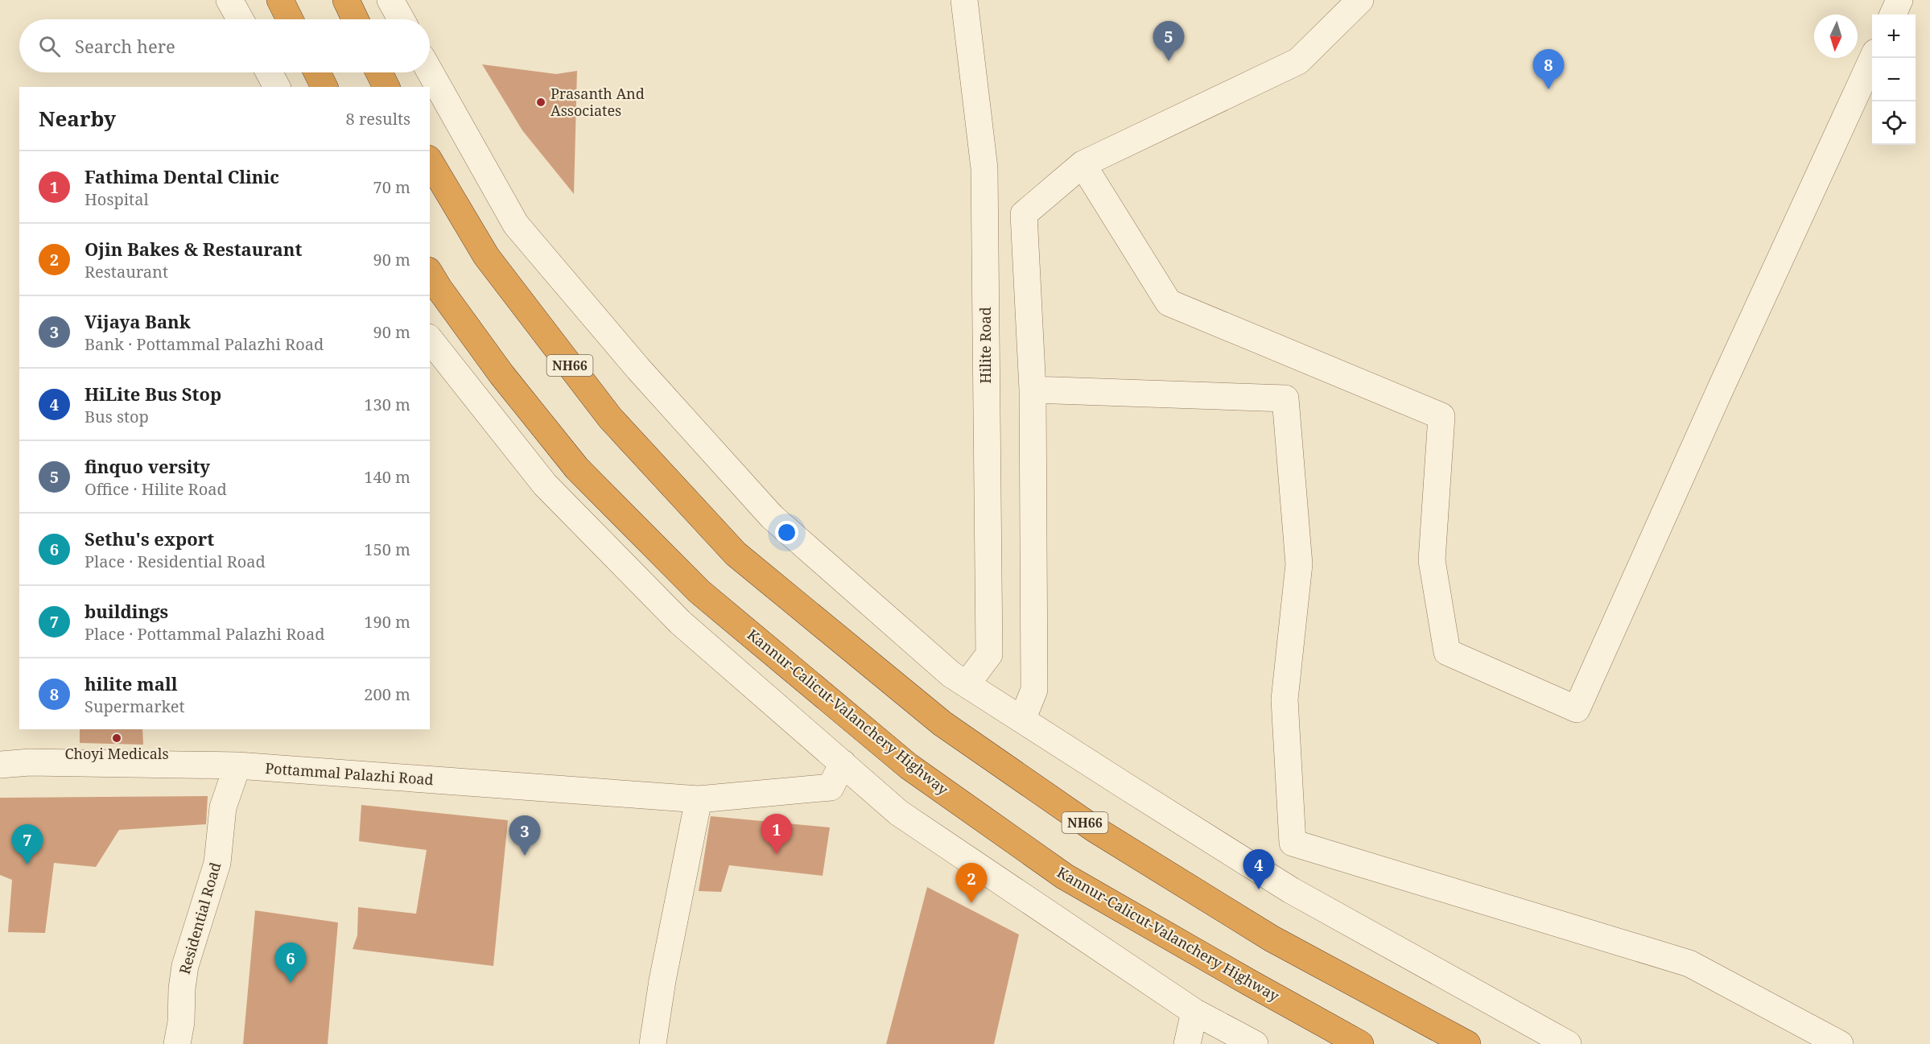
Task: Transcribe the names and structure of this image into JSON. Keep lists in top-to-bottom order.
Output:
{
  "streets": {
    "highway": ["NH66", "Kannur-Calicut-Valanchery Highway"],
    "street": ["Hilite Road", "Pottammal Palazhi Road", "Residential Road"]
  },
  "crossings": [
    ["Pottammal Palazhi Road", "Residential Road"]
  ],
  "places": ["Prasanth And Associates", "Choyi Medicals"],
  "north": "bottom",
  "page": {
    "map_buttons": ["+", "−"],
    "search": "Search here",
    "pins": [
      "5",
      "8",
      "1",
      "3",
      "7",
      "4",
      "2",
      "6"
    ],
    "heading": ["Nearby", "8 results"],
    "list": [
      {
        "mark": "1",
        "name": "Fathima Dental Clinic",
        "note": "Hospital",
        "value": "70 m"
      },
      {
        "mark": "2",
        "name": "Ojin Bakes & Restaurant",
        "note": "Restaurant",
        "value": "90 m"
      },
      {
        "mark": "3",
        "name": "Vijaya Bank",
        "note": "Bank · Pottammal Palazhi Road",
        "value": "90 m"
      },
      {
        "mark": "4",
        "name": "HiLite Bus Stop",
        "note": "Bus stop",
        "value": "130 m"
      },
      {
        "mark": "5",
        "name": "finquo versity",
        "note": "Office · Hilite Road",
        "value": "140 m"
      },
      {
        "mark": "6",
        "name": "Sethu's export",
        "note": "Place · Residential Road",
        "value": "150 m"
      },
      {
        "mark": "7",
        "name": "buildings",
        "note": "Place · Pottammal Palazhi Road",
        "value": "190 m"
      },
      {
        "mark": "8",
        "name": "hilite mall",
        "note": "Supermarket",
        "value": "200 m"
      }
    ]
  }
}
